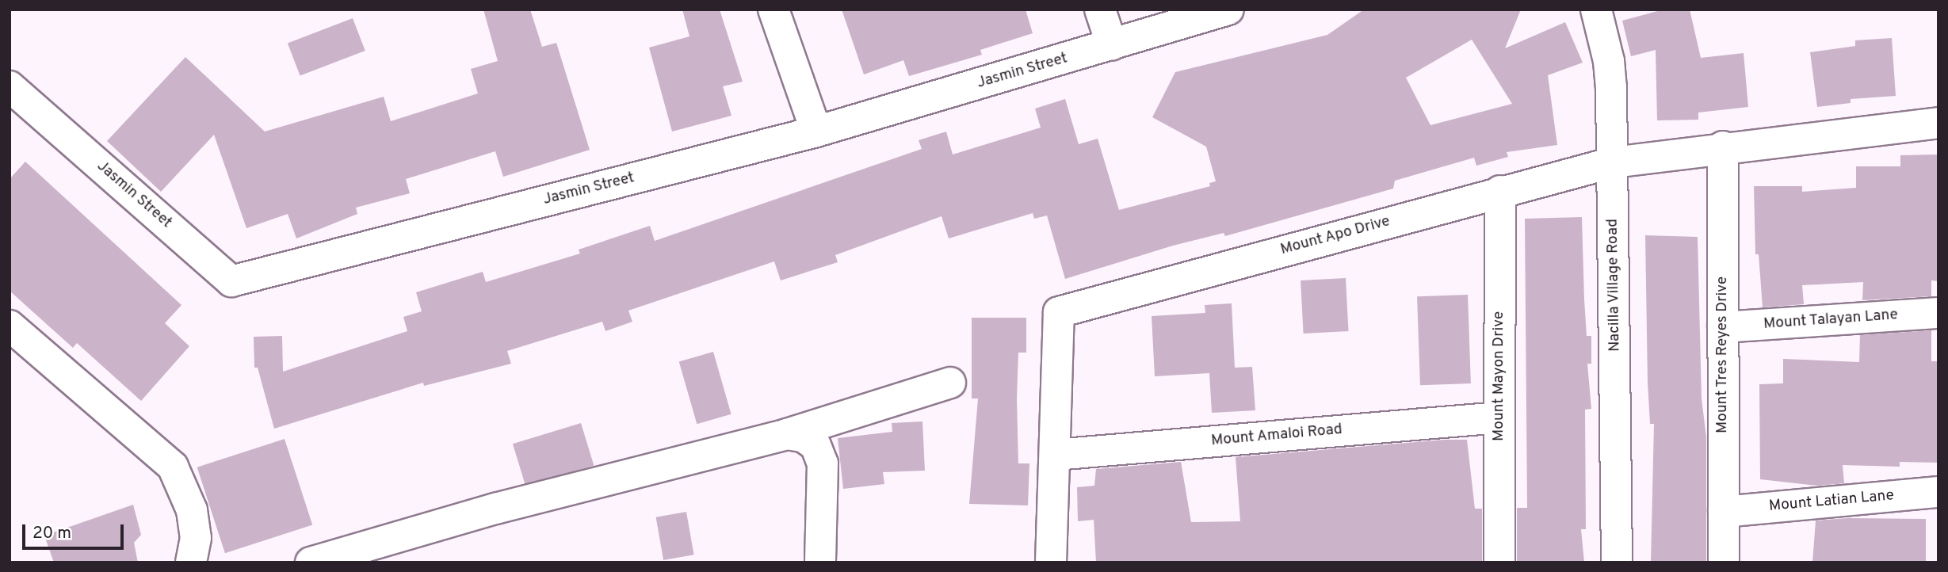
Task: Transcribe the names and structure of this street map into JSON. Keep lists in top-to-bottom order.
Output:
{
  "streets": {
    "street": [
      "Jasmin Street",
      "Mount Apo Drive",
      "Nacilla Village Road",
      "Mount Talayan Lane",
      "Mount Tres Reyes Drive",
      "Mount Mayon Drive",
      "Mount Amaloi Road",
      "Mount Latian Lane"
    ]
  },
  "crossings": [
    ["Mount Apo Drive", "Nacilla Village Road"],
    ["Mount Apo Drive", "Mount Mayon Drive"],
    ["Mount Apo Drive", "Mount Amaloi Road"],
    ["Mount Talayan Lane", "Mount Tres Reyes Drive"],
    ["Mount Tres Reyes Drive", "Mount Latian Lane"],
    ["Mount Mayon Drive", "Mount Amaloi Road"]
  ],
  "scale_bar": "20 m"
}
